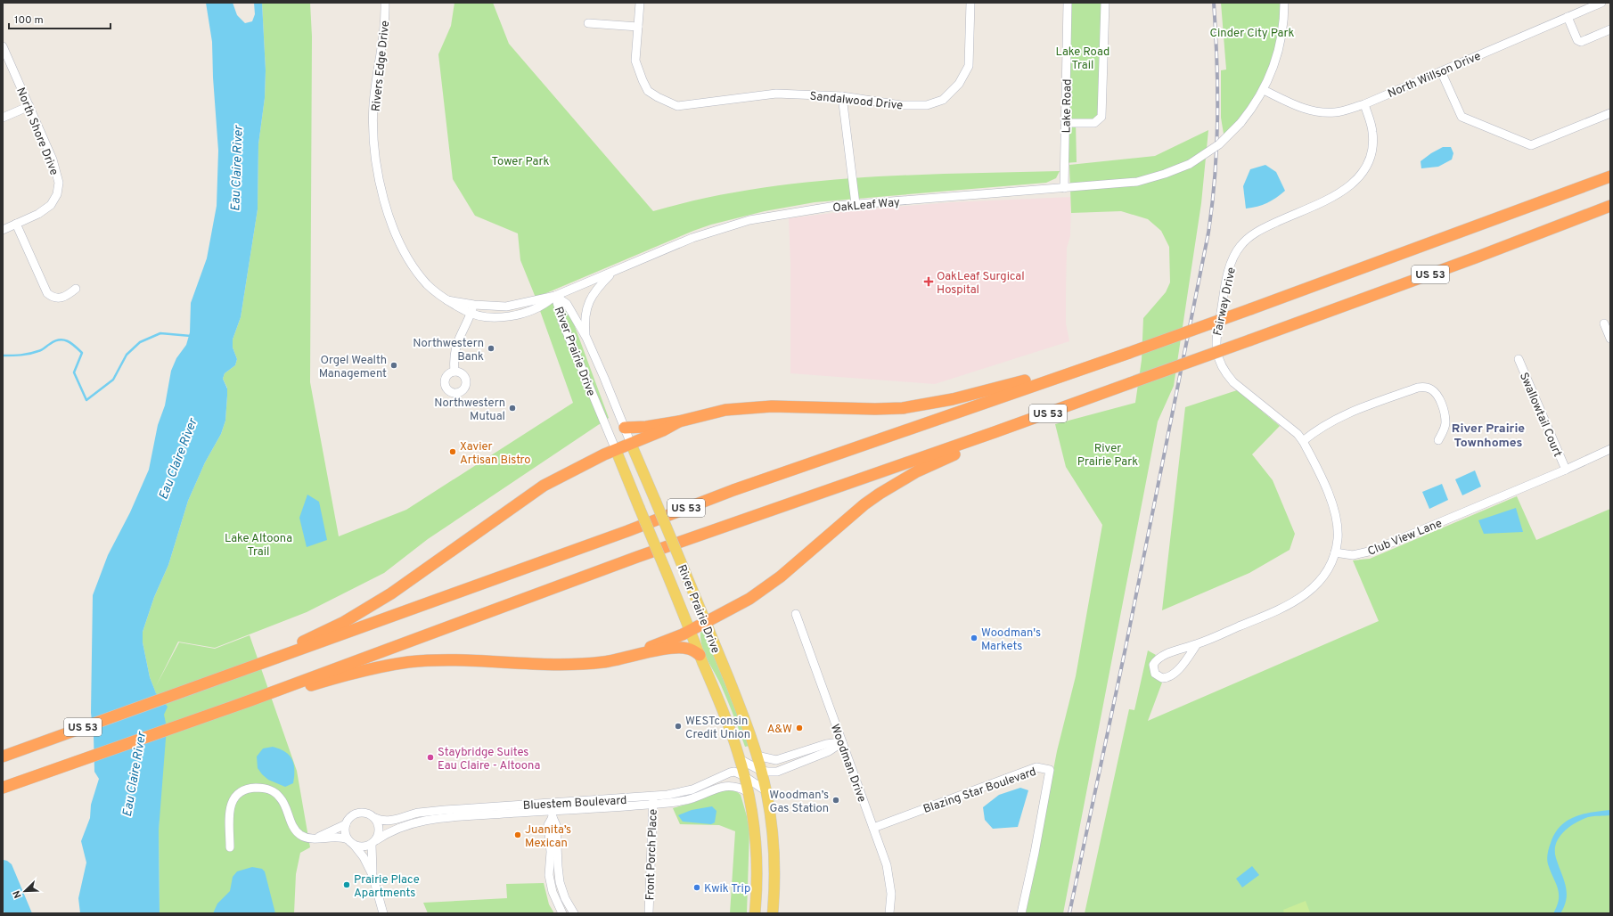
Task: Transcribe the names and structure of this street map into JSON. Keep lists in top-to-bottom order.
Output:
{
  "streets": {
    "highway": ["US 53"],
    "main road": ["River Prairie Drive"],
    "street": [
      "Rivers Edge Drive",
      "North Willson Drive",
      "Sandalwood Drive",
      "Lake Road",
      "North Shore Drive",
      "OakLeaf Way",
      "Fairway Drive",
      "Swallowtail Court",
      "Club View Lane",
      "Woodman Drive",
      "Blazing Star Boulevard",
      "Bluestem Boulevard",
      "Front Porch Place"
    ]
  },
  "crossings": [
    ["Rivers Edge Drive", "OakLeaf Way"],
    ["Rivers Edge Drive", "River Prairie Drive"],
    ["North Willson Drive", "OakLeaf Way"],
    ["North Willson Drive", "Fairway Drive"],
    ["Lake Road", "OakLeaf Way"],
    ["OakLeaf Way", "River Prairie Drive"],
    ["Fairway Drive", "Club View Lane"],
    ["River Prairie Drive", "Bluestem Boulevard"],
    ["Swallowtail Court", "Club View Lane"],
    ["Woodman Drive", "Blazing Star Boulevard"],
    ["Bluestem Boulevard", "Front Porch Place"]
  ],
  "districts": ["River Prairie Townhomes"],
  "water": ["Eau Claire River"],
  "parks": [
    "Cinder City Park",
    "Lake Road Trail",
    "Tower Park",
    "River Prairie Park",
    "Lake Altoona Trail"
  ],
  "places": {
    "health": ["OakLeaf Surgical Hospital"],
    "other": [
      "Northwestern Bank",
      "Orgel Wealth Management",
      "Northwestern Mutual",
      "Xavier Artisan Bistro",
      "Woodman's Markets",
      "WESTconsin Credit Union",
      "A&W",
      "Staybridge Suites Eau Claire - Altoona",
      "Woodman’s Gas Station",
      "Juanita’s Mexican",
      "Prairie Place Apartments",
      "Kwik Trip"
    ]
  },
  "scale_bar": "100 m",
  "north": "bottom left"
}
